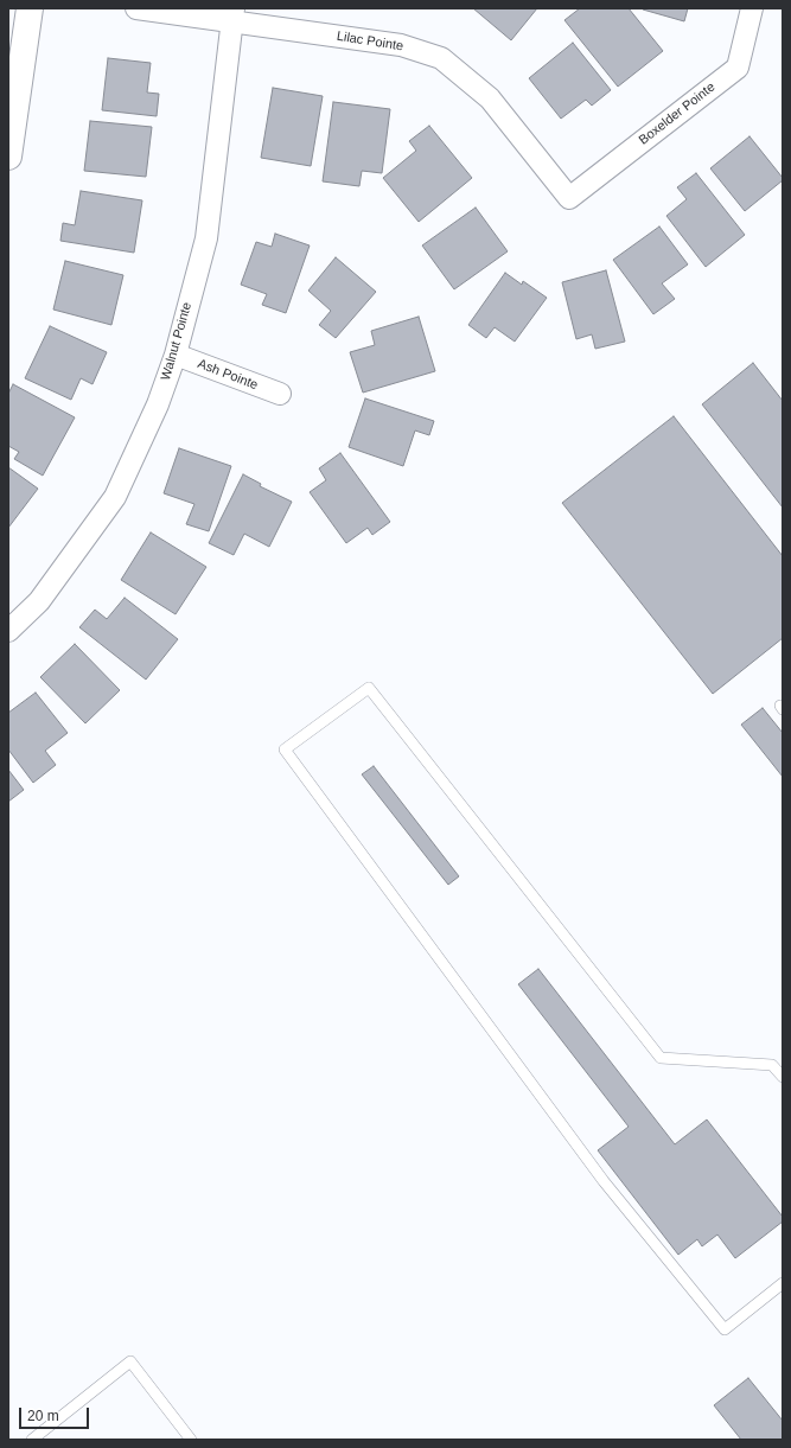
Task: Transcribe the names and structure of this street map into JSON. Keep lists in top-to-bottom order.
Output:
{
  "streets": {
    "street": [
      "Lilac Pointe",
      "Boxelder Pointe",
      "Walnut Pointe",
      "Ash Pointe"
    ]
  },
  "crossings": [
    ["Lilac Pointe", "Boxelder Pointe"],
    ["Lilac Pointe", "Walnut Pointe"],
    ["Walnut Pointe", "Ash Pointe"]
  ],
  "scale_bar": "20 m"
}
